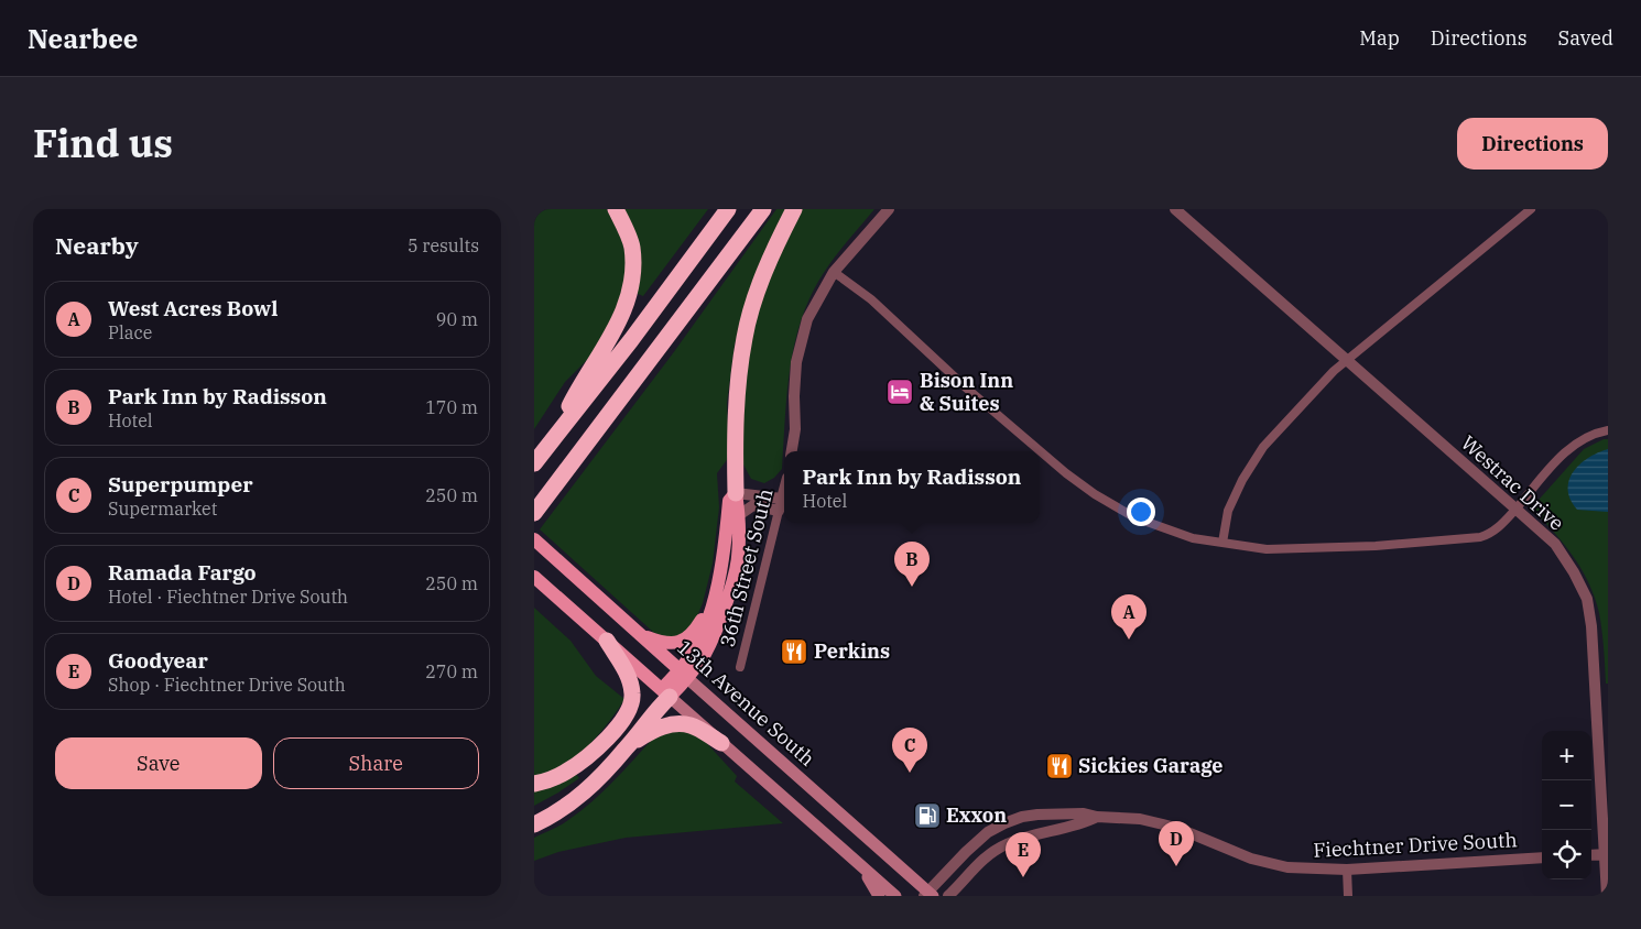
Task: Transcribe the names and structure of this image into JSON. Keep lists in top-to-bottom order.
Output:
{
  "streets": {
    "main road": ["13th Avenue South"],
    "street": ["Westrac Drive", "36th Street South", "Fiechtner Drive South"]
  },
  "crossings": [
    ["13th Avenue South", "Fiechtner Drive South"]
  ],
  "places": {
    "hotel": ["Bison Inn & Suites"],
    "restaurant": ["Perkins", "Sickies Garage"],
    "fuel station": ["Exxon"]
  },
  "page": {
    "header": "Nearbee",
    "nav": ["Map", "Directions", "Saved"],
    "title": "Find us",
    "buttons": [
      "Directions",
      ["Save", "Share"]
    ],
    "heading": ["Nearby", "5 results"],
    "list": [
      {
        "mark": "A",
        "name": "West Acres Bowl",
        "note": "Place",
        "value": "90 m"
      },
      {
        "mark": "B",
        "name": "Park Inn by Radisson",
        "note": "Hotel",
        "value": "170 m"
      },
      {
        "mark": "C",
        "name": "Superpumper",
        "note": "Supermarket",
        "value": "250 m"
      },
      {
        "mark": "D",
        "name": "Ramada Fargo",
        "note": "Hotel · Fiechtner Drive South",
        "value": "250 m"
      },
      {
        "mark": "E",
        "name": "Goodyear",
        "note": "Shop · Fiechtner Drive South",
        "value": "270 m"
      }
    ],
    "popup": ["Park Inn by Radisson", "Hotel"],
    "pins": [
      "B",
      "A",
      "C",
      "D",
      "E"
    ],
    "map_buttons": ["+", "−"]
  }
}
